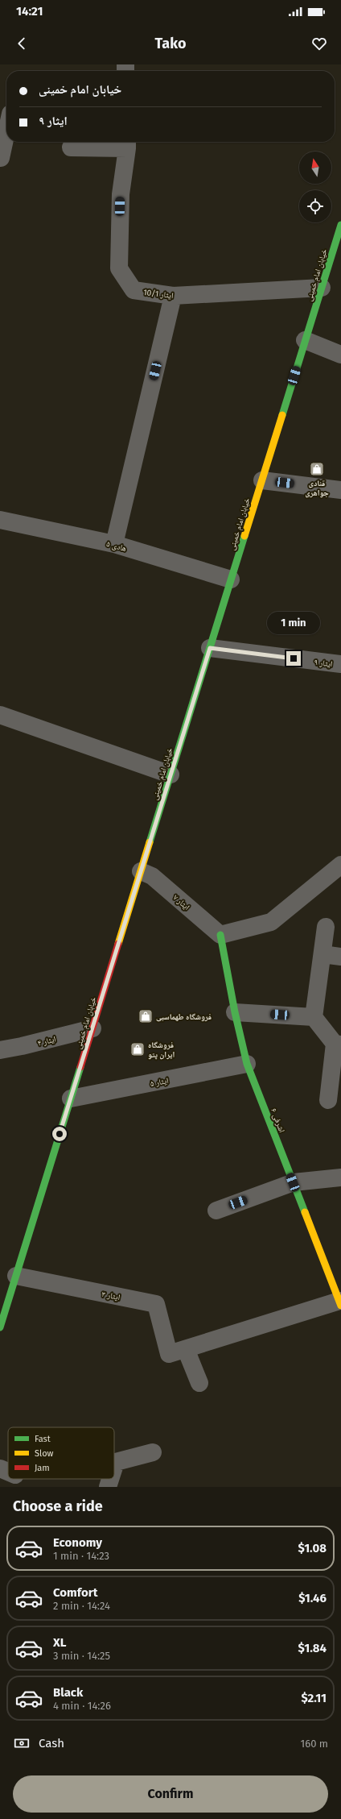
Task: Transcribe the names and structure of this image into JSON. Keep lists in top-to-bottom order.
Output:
{
  "streets": {
    "main road": ["خیابان امام خمینی", "اشرفی ۶"],
    "street": [
      "ایثار 10/1",
      "هادی ۵",
      "ایثار ۹",
      "ایثار ۷",
      "ایثار ۴",
      "ایثار ۵",
      "ایثار ۳"
    ]
  },
  "crossings": [
    ["خیابان امام خمینی", "ایثار 10/1"],
    ["خیابان امام خمینی", "هادی ۵"],
    ["خیابان امام خمینی", "ایثار ۹"],
    ["خیابان امام خمینی", "ایثار ۷"],
    ["خیابان امام خمینی", "ایثار ۴"],
    ["خیابان امام خمینی", "ایثار ۵"],
    ["خیابان امام خمینی", "ایثار ۳"],
    ["ایثار ۷", "اشرفی ۶"],
    ["ایثار ۵", "اشرفی ۶"]
  ],
  "places": {
    "shop": ["قنادی جواهری", "فروشگاه طهماسبی", "فروشگاه ایران پتو"]
  },
  "legend": ["Fast", "Slow", "Jam"],
  "north": "top",
  "page": {
    "status": "14:21",
    "header": "Tako",
    "banner": ["خیابان امام خمینی", "ایثار ۹"],
    "bubble": "1 min",
    "heading": "Choose a ride",
    "list": [
      {
        "name": "Economy",
        "note": "1 min · 14:23",
        "value": "$1.08"
      },
      {
        "name": "Comfort",
        "note": "2 min · 14:24",
        "value": "$1.46"
      },
      {
        "name": "XL",
        "note": "3 min · 14:25",
        "value": "$1.84"
      },
      {
        "name": "Black",
        "note": "4 min · 14:26",
        "value": "$2.11"
      }
    ],
    "pay": ["Cash", "160 m"],
    "buttons": "Confirm"
  }
}
